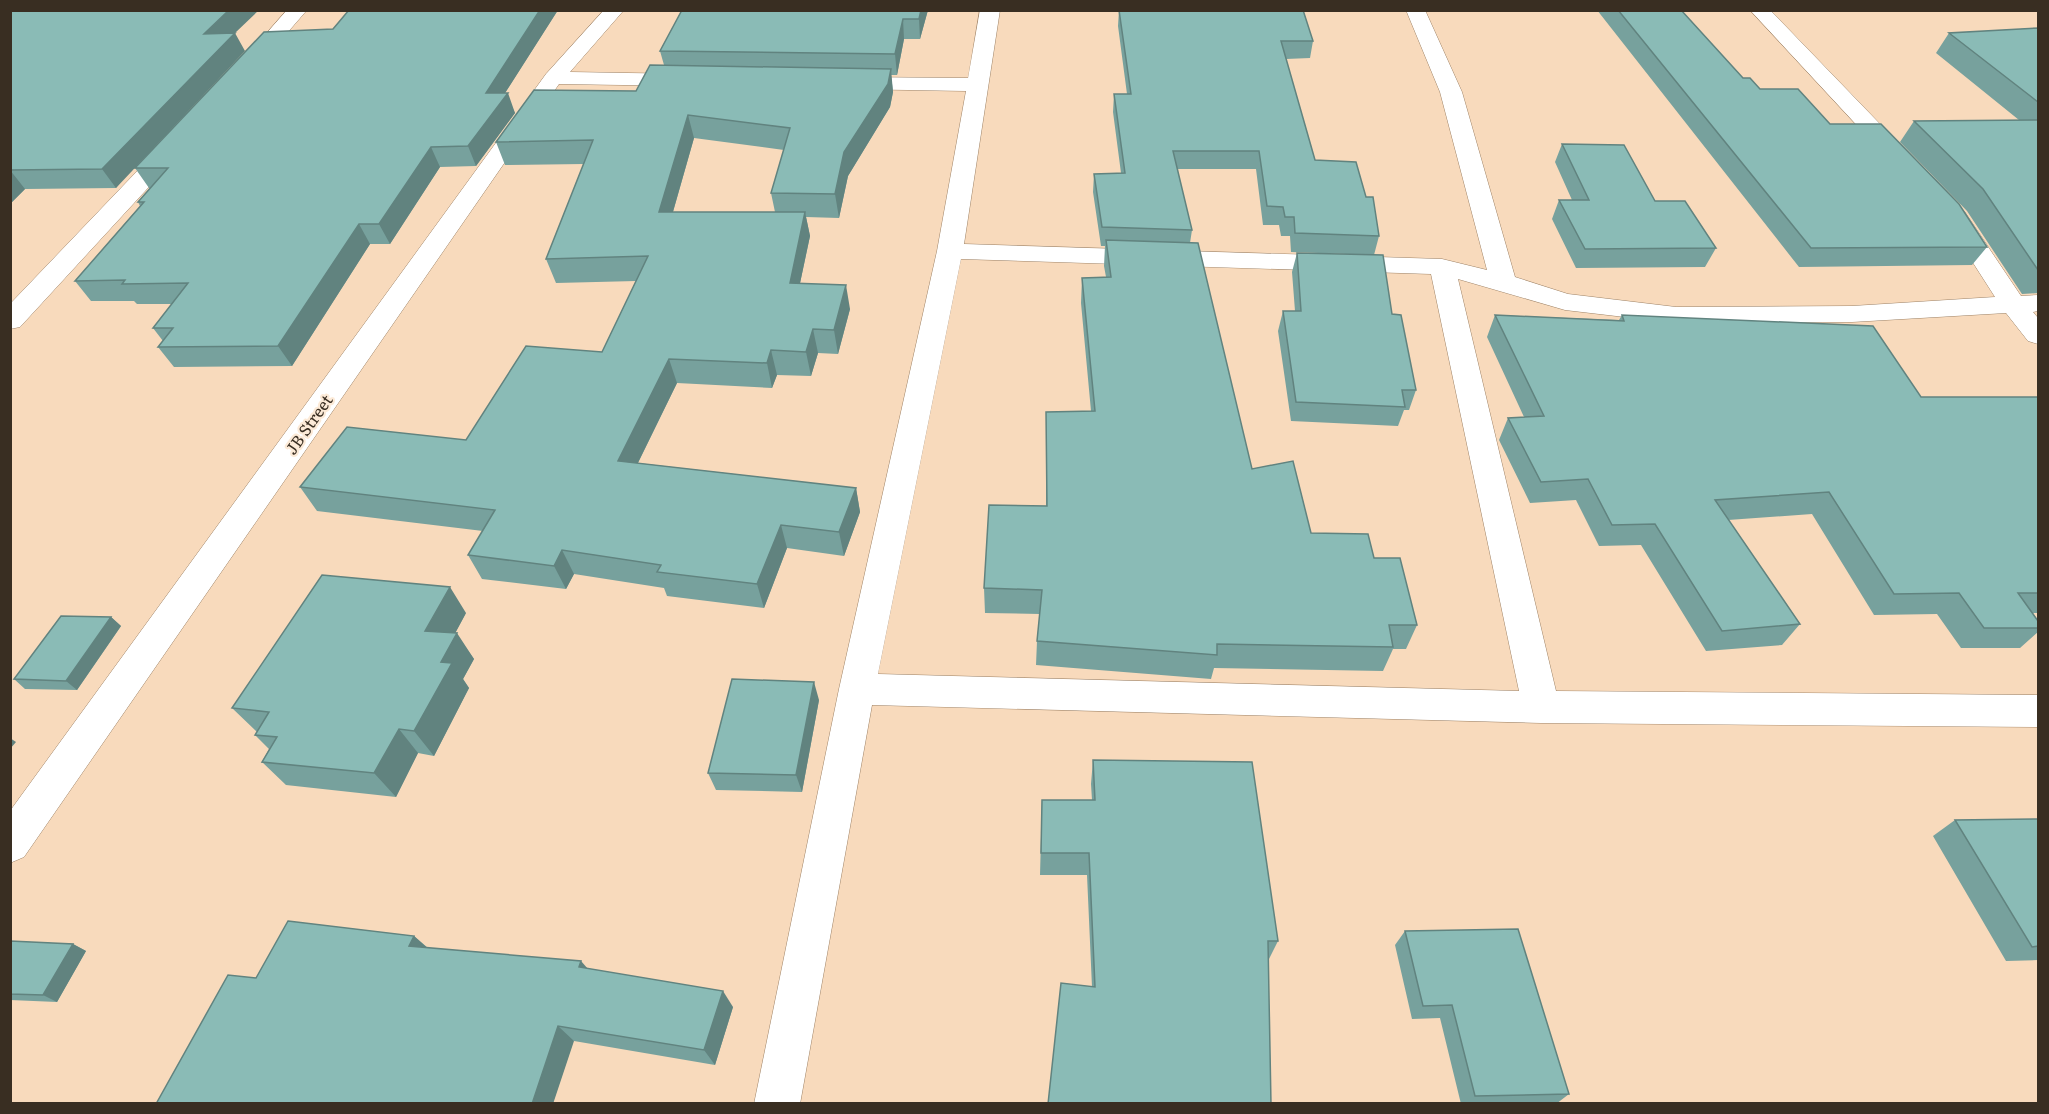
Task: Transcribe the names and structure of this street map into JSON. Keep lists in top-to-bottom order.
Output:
{
  "streets": {
    "street": ["JB Street"]
  }
}
